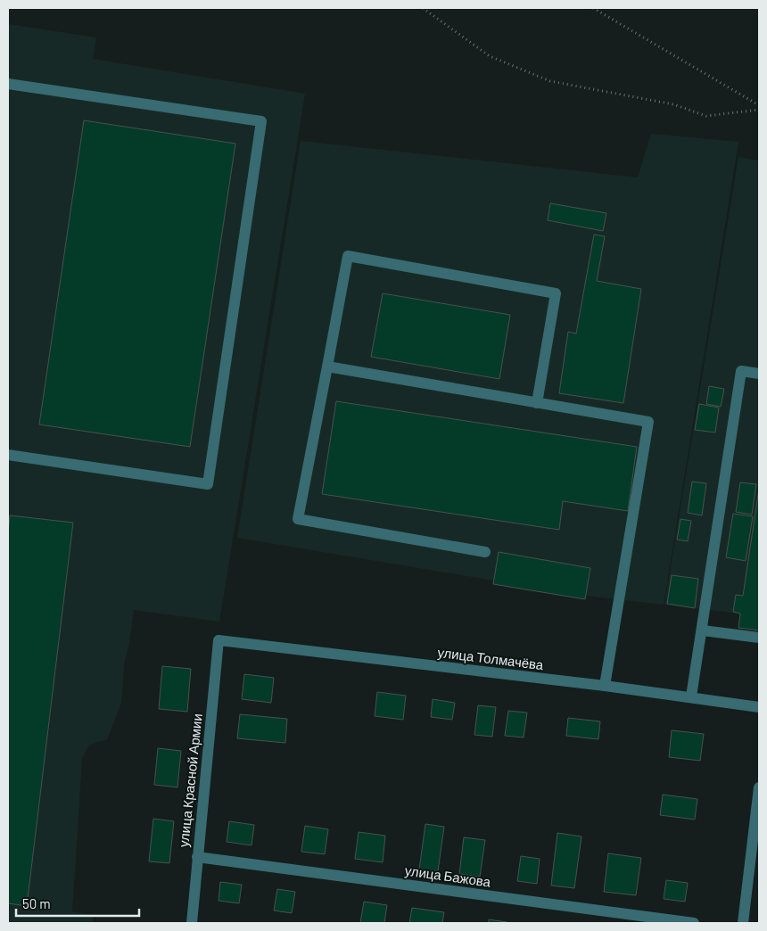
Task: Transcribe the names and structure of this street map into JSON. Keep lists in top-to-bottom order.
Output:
{
  "streets": {
    "street": ["улица Толмачёва", "улица Красной Армии", "улица Бажова"]
  },
  "crossings": [
    ["улица Толмачёва", "улица Красной Армии"],
    ["улица Красной Армии", "улица Бажова"]
  ],
  "scale_bar": "50 m"
}
